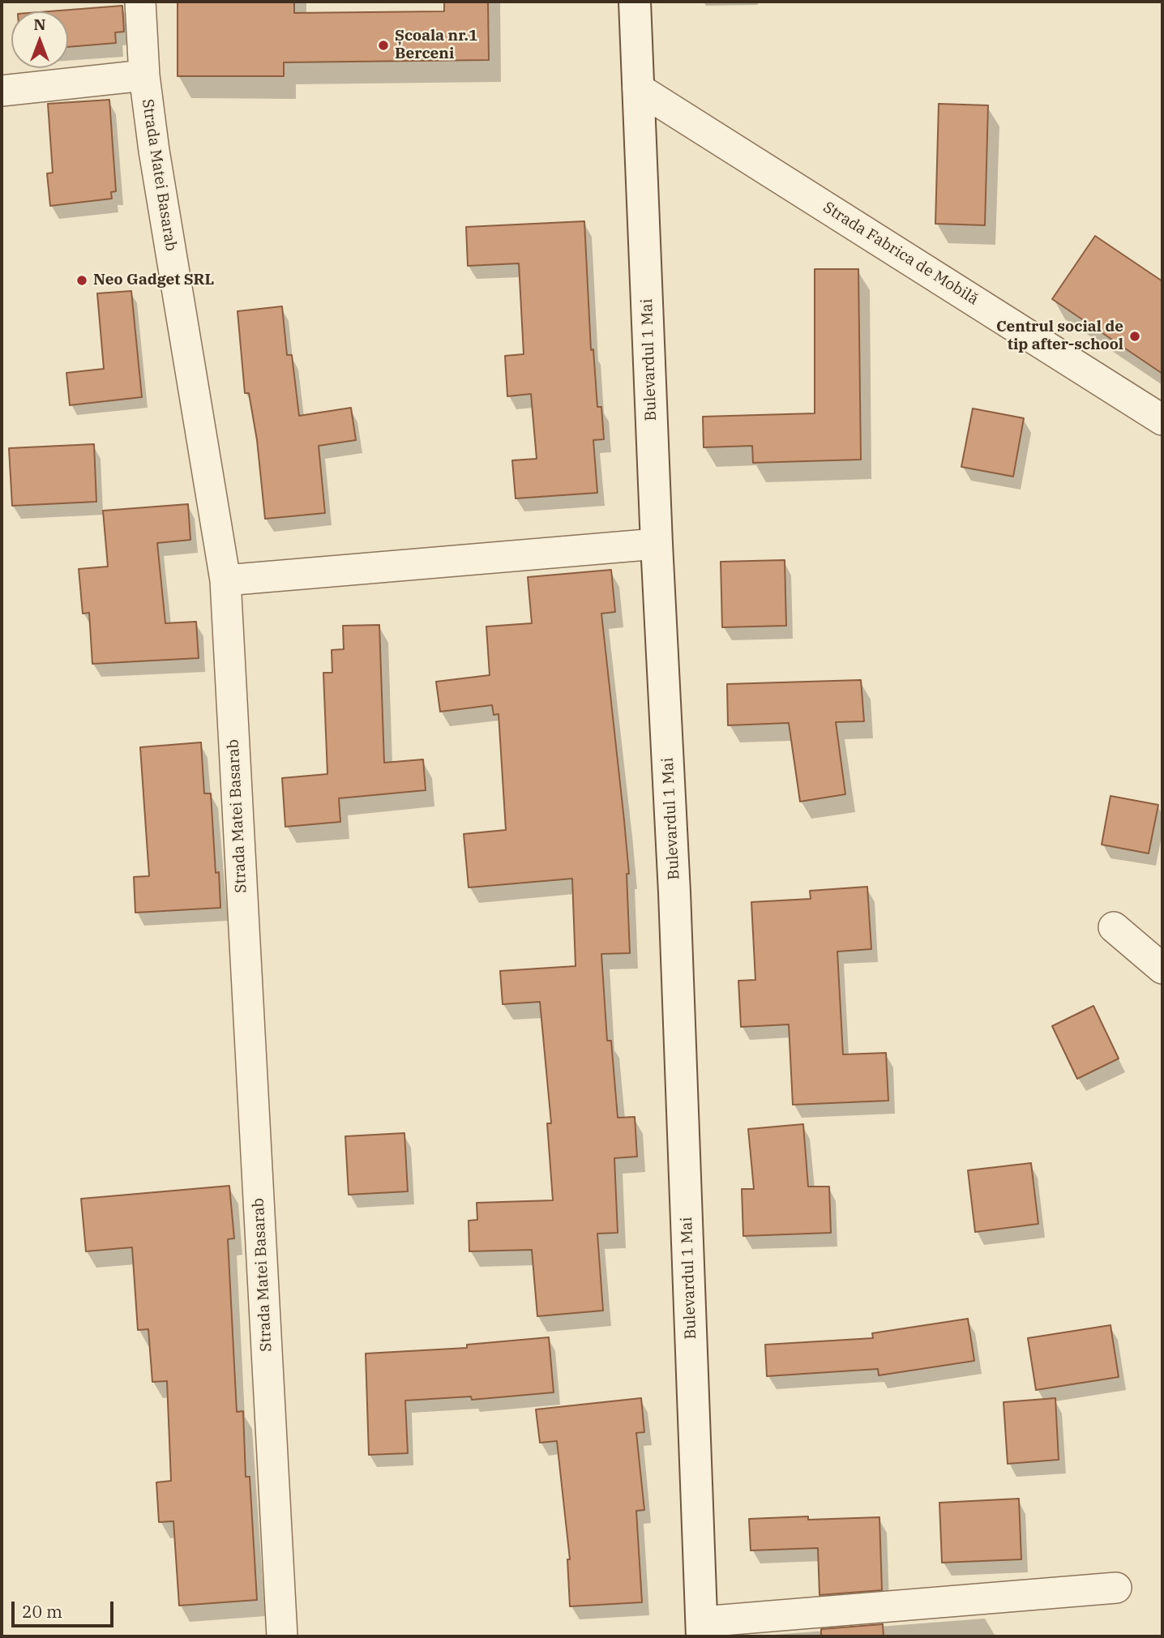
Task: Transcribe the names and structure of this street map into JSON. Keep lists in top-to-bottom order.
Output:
{
  "streets": {
    "main road": ["Bulevardul 1 Mai"],
    "street": ["Strada Matei Basarab", "Strada Fabrica de Mobilă"]
  },
  "crossings": [
    ["Strada Fabrica de Mobilă", "Bulevardul 1 Mai"]
  ],
  "places": ["Școala nr.1 Berceni", "Neo Gadget SRL", "Centrul social de tip after-school"],
  "scale_bar": "20 m",
  "north": "top"
}
